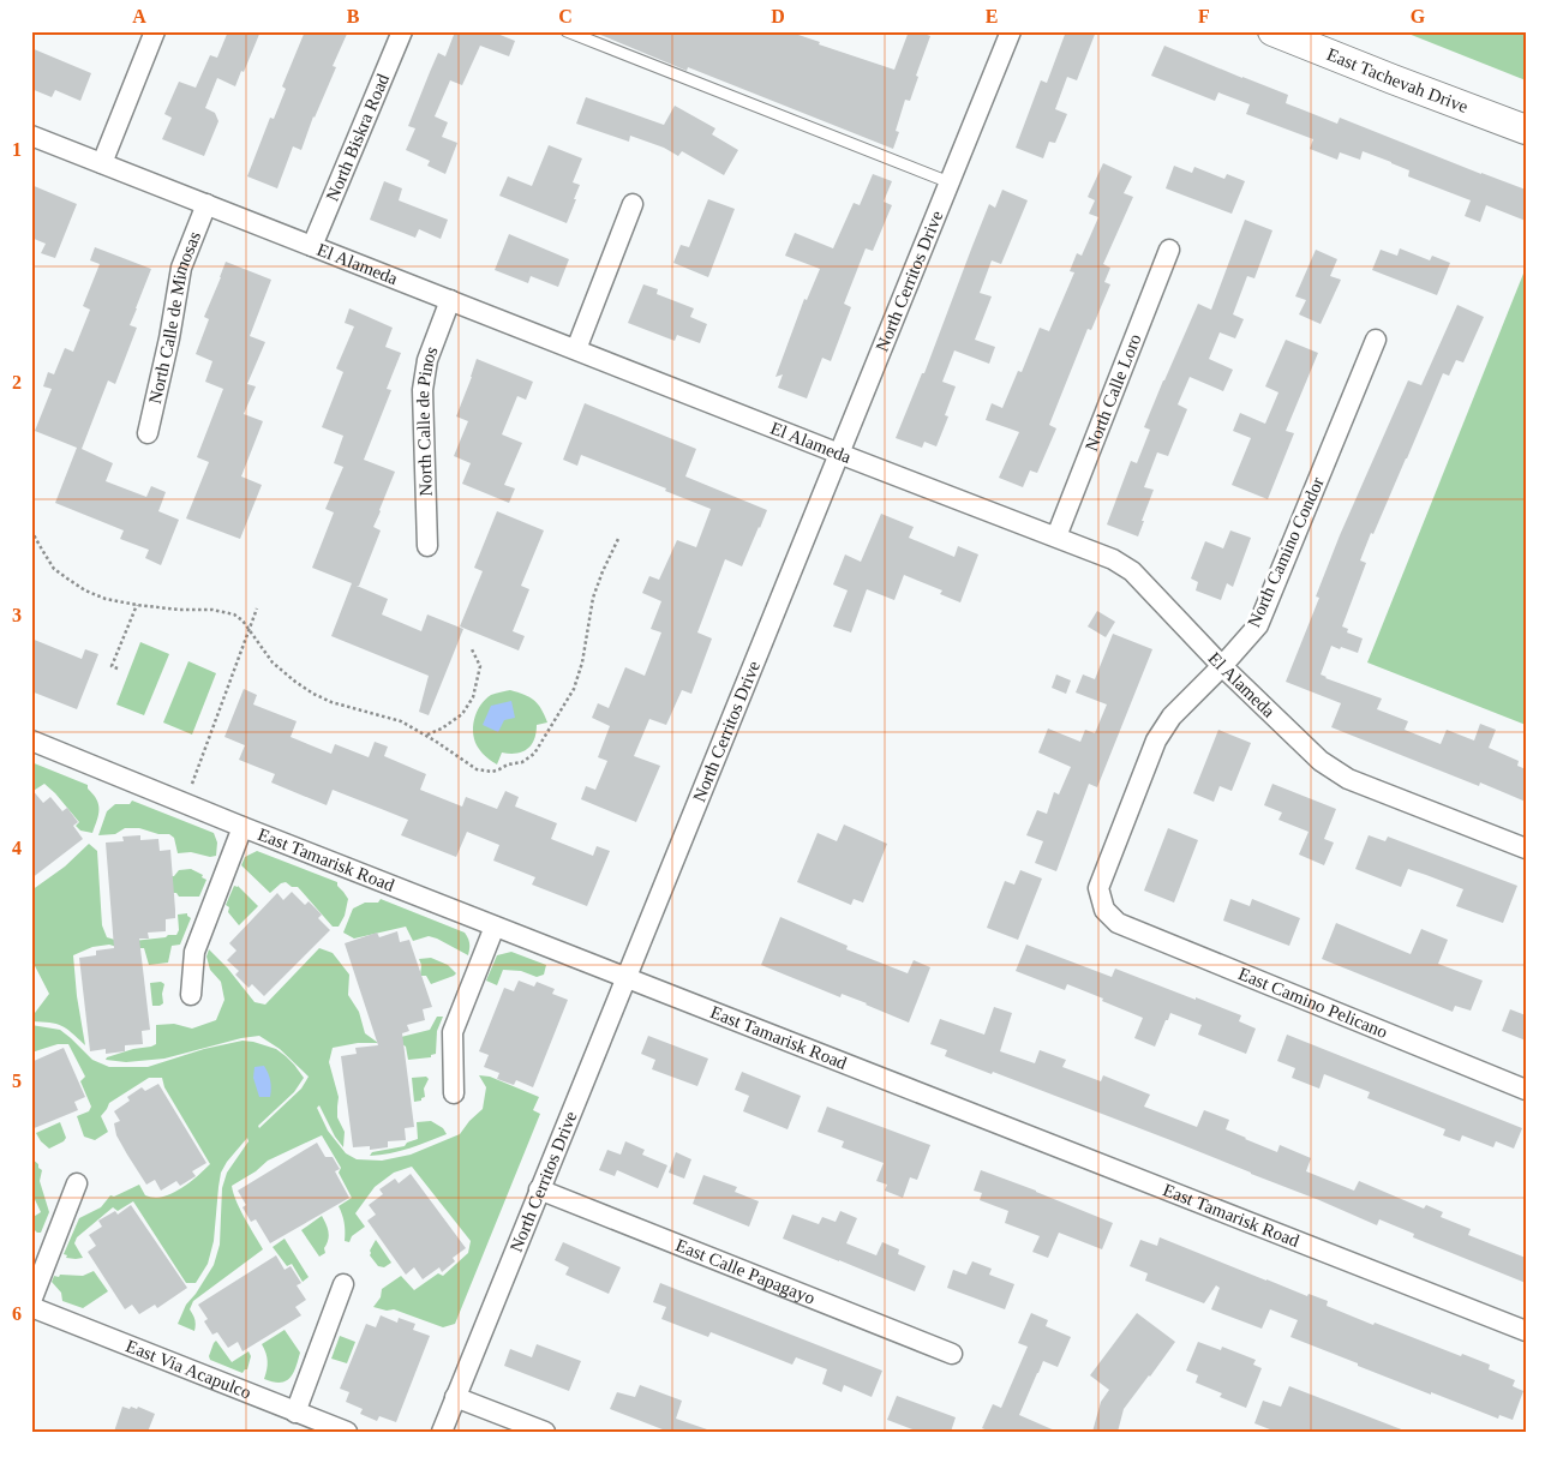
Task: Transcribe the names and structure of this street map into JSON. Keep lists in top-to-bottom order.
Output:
{
  "streets": {
    "street": [
      "East Tachevah Drive",
      "North Biskra Road",
      "El Alameda",
      "North Cerritos Drive",
      "North Calle de Mimosas",
      "North Calle Loro",
      "North Calle de Pinos",
      "North Camino Condor",
      "East Tamarisk Road",
      "East Camino Pelicano",
      "East Calle Papagayo",
      "East Via Acapulco"
    ]
  },
  "crossings": [
    ["North Biskra Road", "El Alameda"],
    ["El Alameda", "North Cerritos Drive"],
    ["El Alameda", "North Calle de Mimosas"],
    ["El Alameda", "North Calle Loro"],
    ["El Alameda", "North Calle de Pinos"],
    ["El Alameda", "North Camino Condor"],
    ["North Cerritos Drive", "East Tamarisk Road"],
    ["North Cerritos Drive", "East Calle Papagayo"],
    ["North Camino Condor", "East Camino Pelicano"]
  ],
  "grid": {
    "columns": [
      "A",
      "B",
      "C",
      "D",
      "E",
      "F",
      "G"
    ],
    "rows": [
      "1",
      "2",
      "3",
      "4",
      "5",
      "6"
    ]
  }
}
